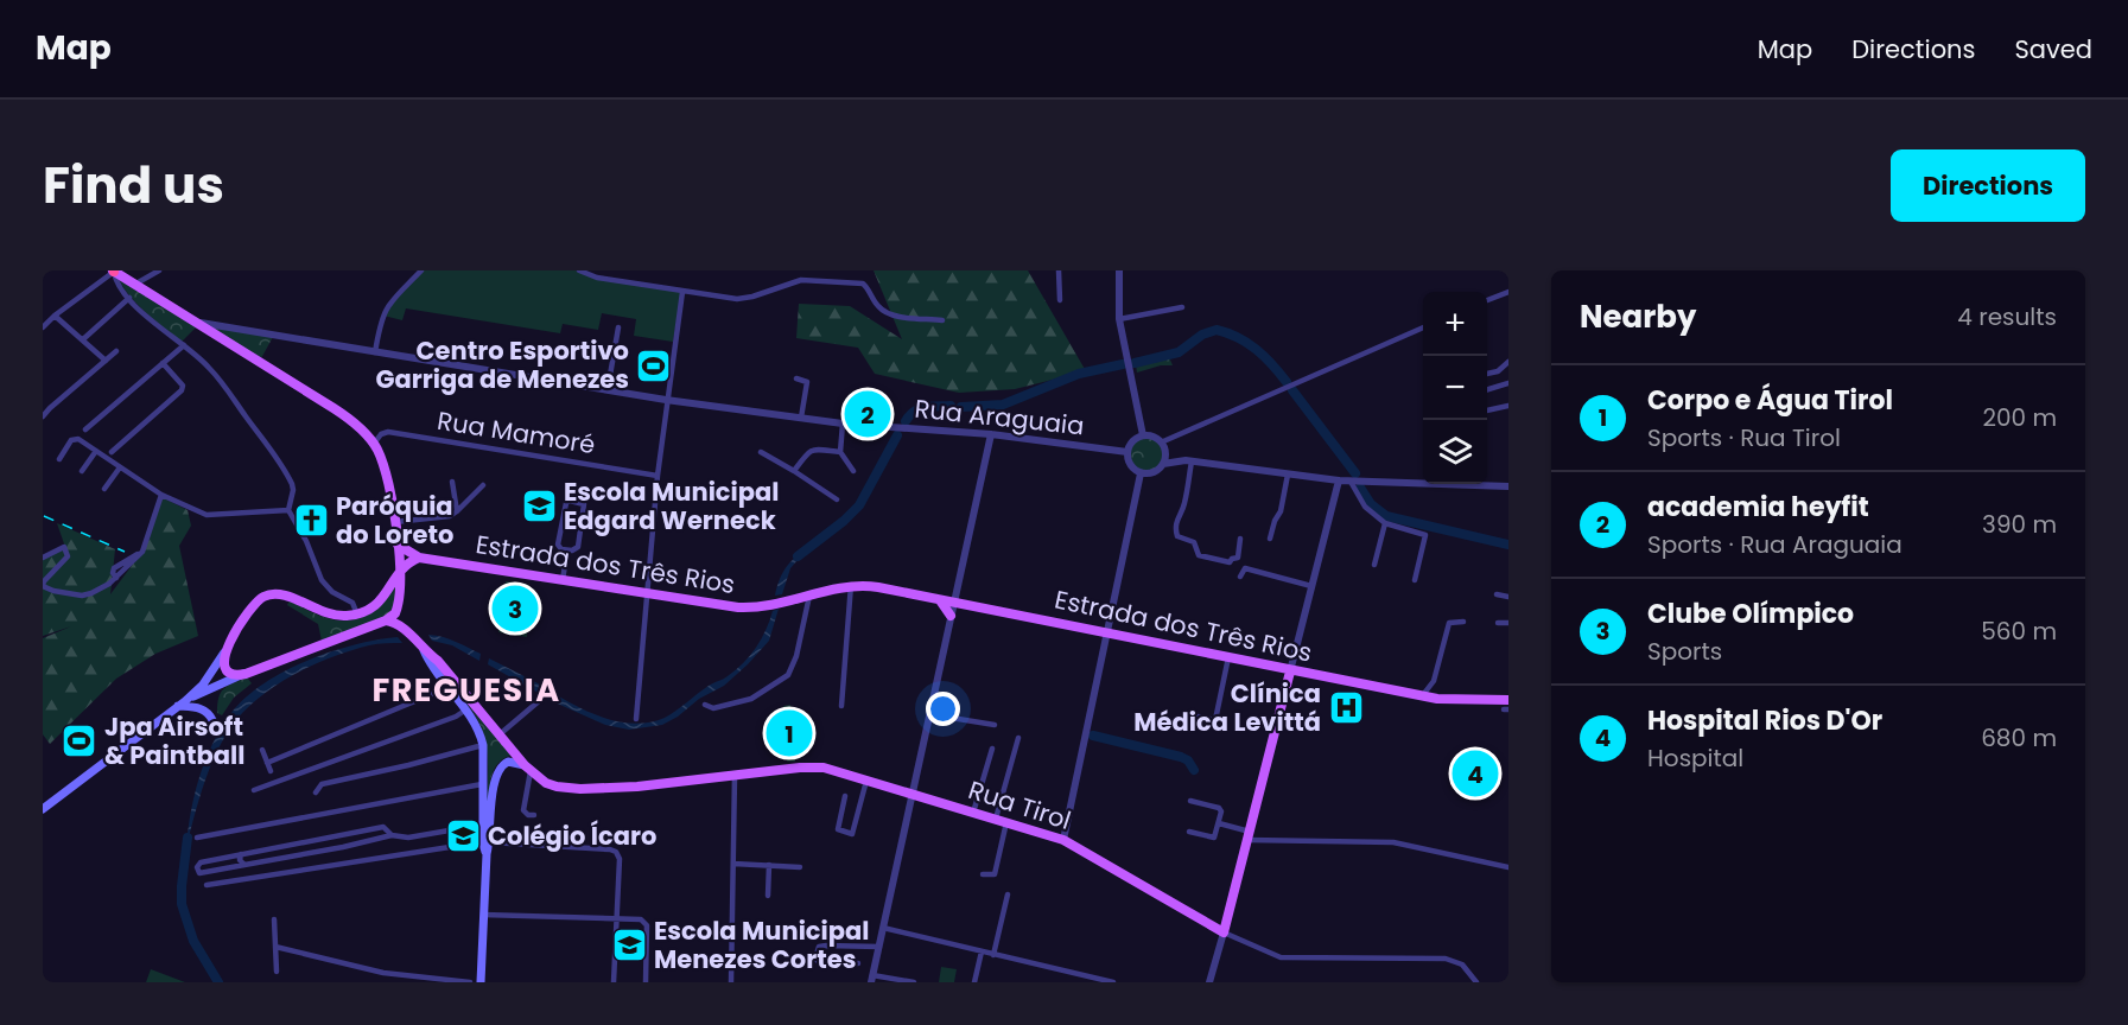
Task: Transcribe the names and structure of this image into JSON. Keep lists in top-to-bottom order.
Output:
{
  "streets": {
    "main road": ["Estrada dos Três Rios", "Rua Tirol"],
    "street": ["Rua Araguaia", "Rua Mamoré"]
  },
  "districts": ["FREGUESIA"],
  "places": {
    "sports": ["Centro Esportivo Garriga de Menezes", "Jpa Airsoft & Paintball"],
    "school or university": ["Escola Municipal Edgard Werneck", "Colégio Ícaro", "Escola Municipal Menezes Cortes"],
    "church": ["Paróquia do Loreto"],
    "hospital": ["Clínica Médica Levittá"]
  },
  "page": {
    "header": "Map",
    "nav": ["Map", "Directions", "Saved"],
    "title": "Find us",
    "buttons": "Directions",
    "heading": ["Nearby", "4 results"],
    "map_buttons": ["+", "−"],
    "list": [
      {
        "mark": "1",
        "name": "Corpo e Água Tirol",
        "note": "Sports · Rua Tirol",
        "value": "200 m"
      },
      {
        "mark": "2",
        "name": "academia heyfit",
        "note": "Sports · Rua Araguaia",
        "value": "390 m"
      },
      {
        "mark": "3",
        "name": "Clube Olímpico",
        "note": "Sports",
        "value": "560 m"
      },
      {
        "mark": "4",
        "name": "Hospital Rios D'Or",
        "note": "Hospital",
        "value": "680 m"
      }
    ],
    "pins": [
      "2",
      "3",
      "1",
      "4"
    ]
  }
}
